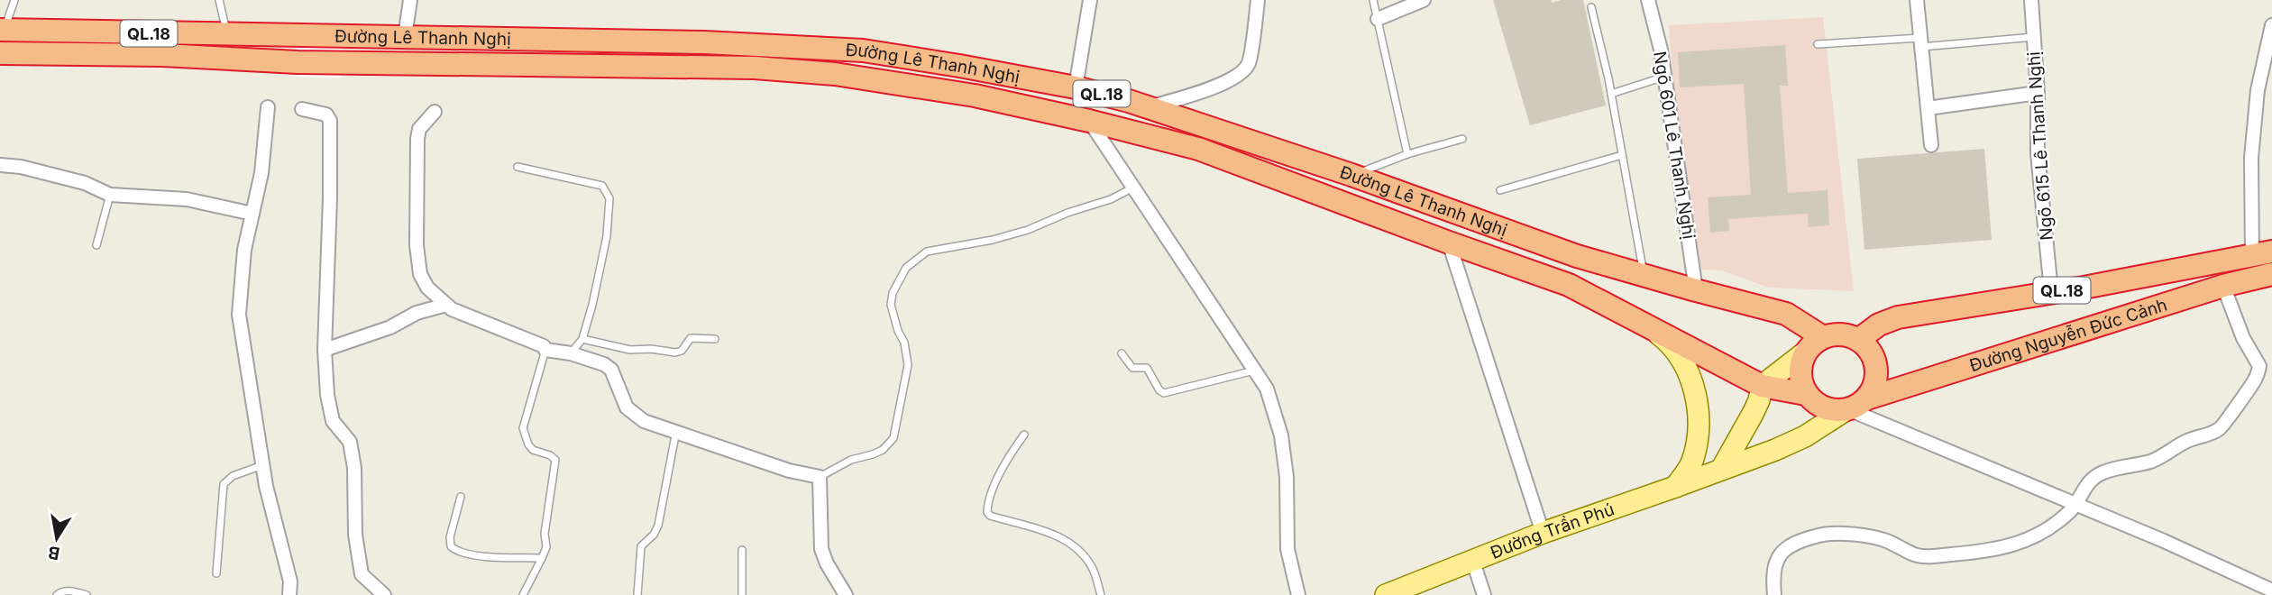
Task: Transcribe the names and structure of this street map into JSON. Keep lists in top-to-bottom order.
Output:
{
  "streets": {
    "highway": ["QL.18", "Đường Lê Thanh Nghị", "Đường Nguyễn Đức Cảnh"],
    "main road": ["Đường Trần Phú"],
    "street": ["Ngõ 601 Lê Thanh Nghị", "Ngõ 615 Lê Thanh Nghị"]
  },
  "crossings": [
    ["Đường Lê Thanh Nghị", "Ngõ 601 Lê Thanh Nghị"],
    ["Đường Lê Thanh Nghị", "Đường Nguyễn Đức Cảnh"],
    ["Đường Lê Thanh Nghị", "Đường Trần Phú"],
    ["Ngõ 615 Lê Thanh Nghị", "Đường Nguyễn Đức Cảnh"],
    ["Đường Nguyễn Đức Cảnh", "Đường Trần Phú"]
  ],
  "north": "bottom"
}
